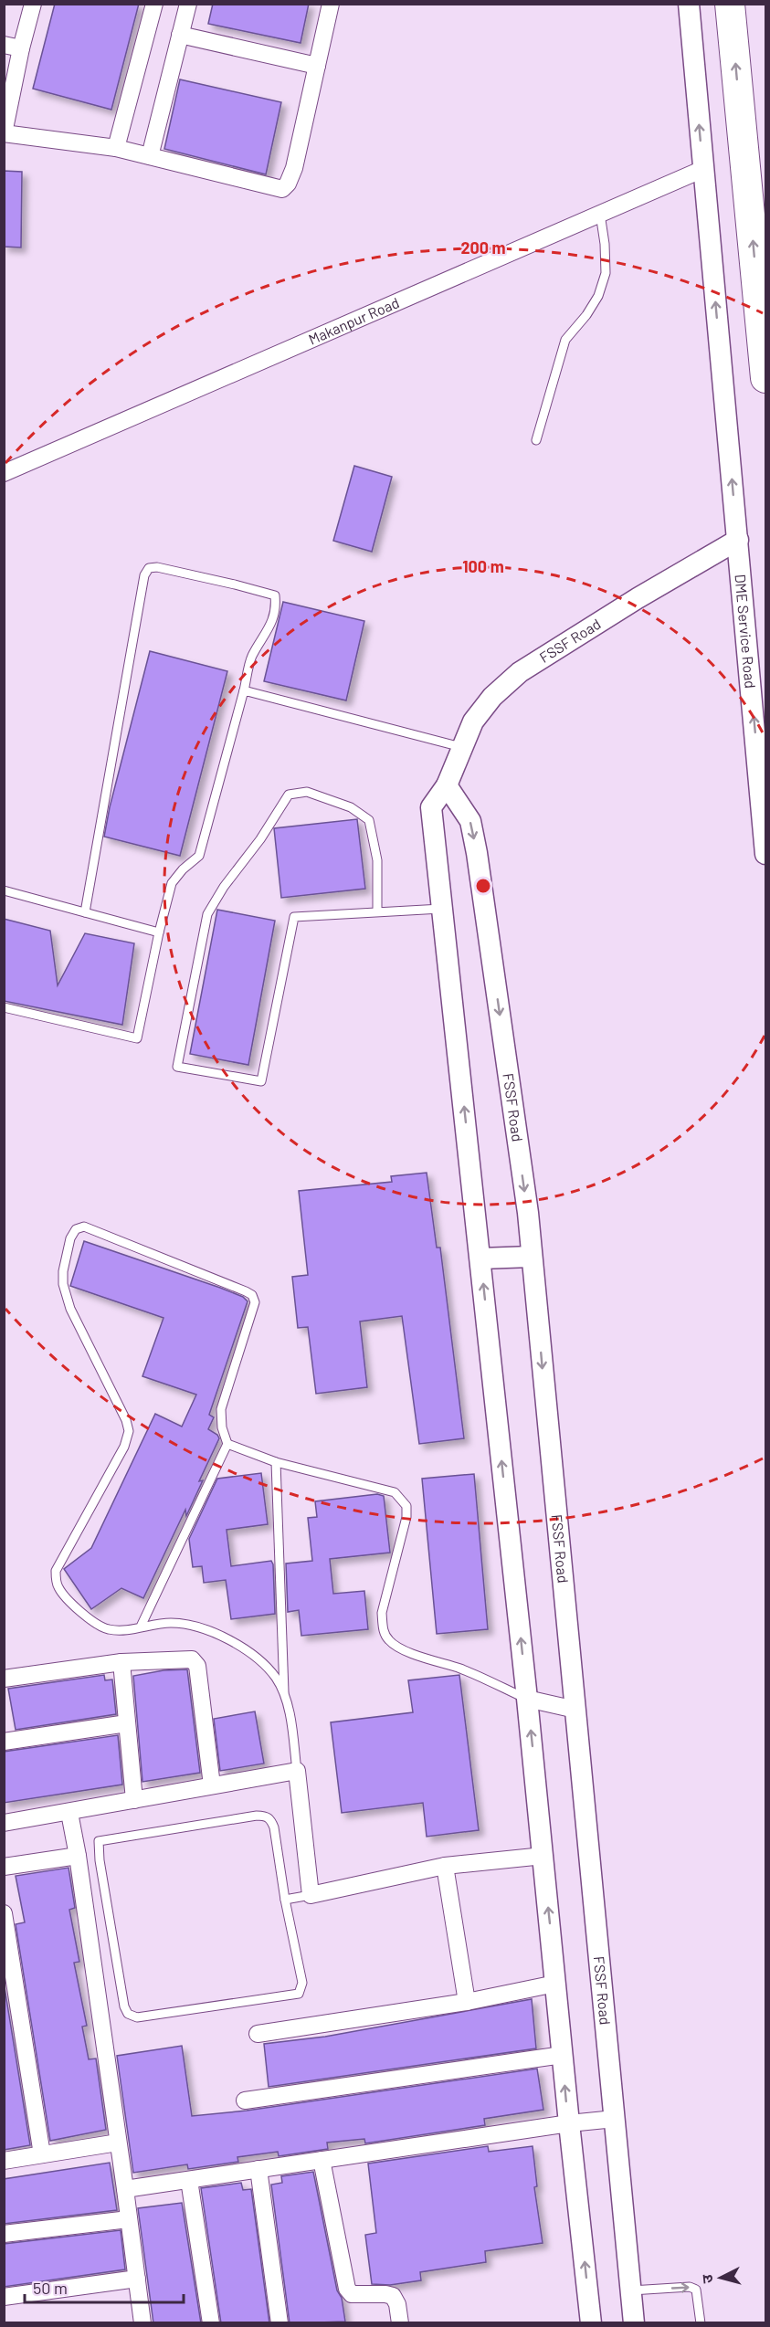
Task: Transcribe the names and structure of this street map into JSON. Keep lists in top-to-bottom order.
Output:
{
  "streets": {
    "street": ["Makanpur Road", "DME Service Road", "FSSF Road"]
  },
  "crossings": [
    ["Makanpur Road", "DME Service Road"],
    ["DME Service Road", "FSSF Road"]
  ],
  "one_way": ["DME Service Road"],
  "scale_bar": "50 m",
  "north": "left",
  "rings": ["200 m", "100 m"]
}
